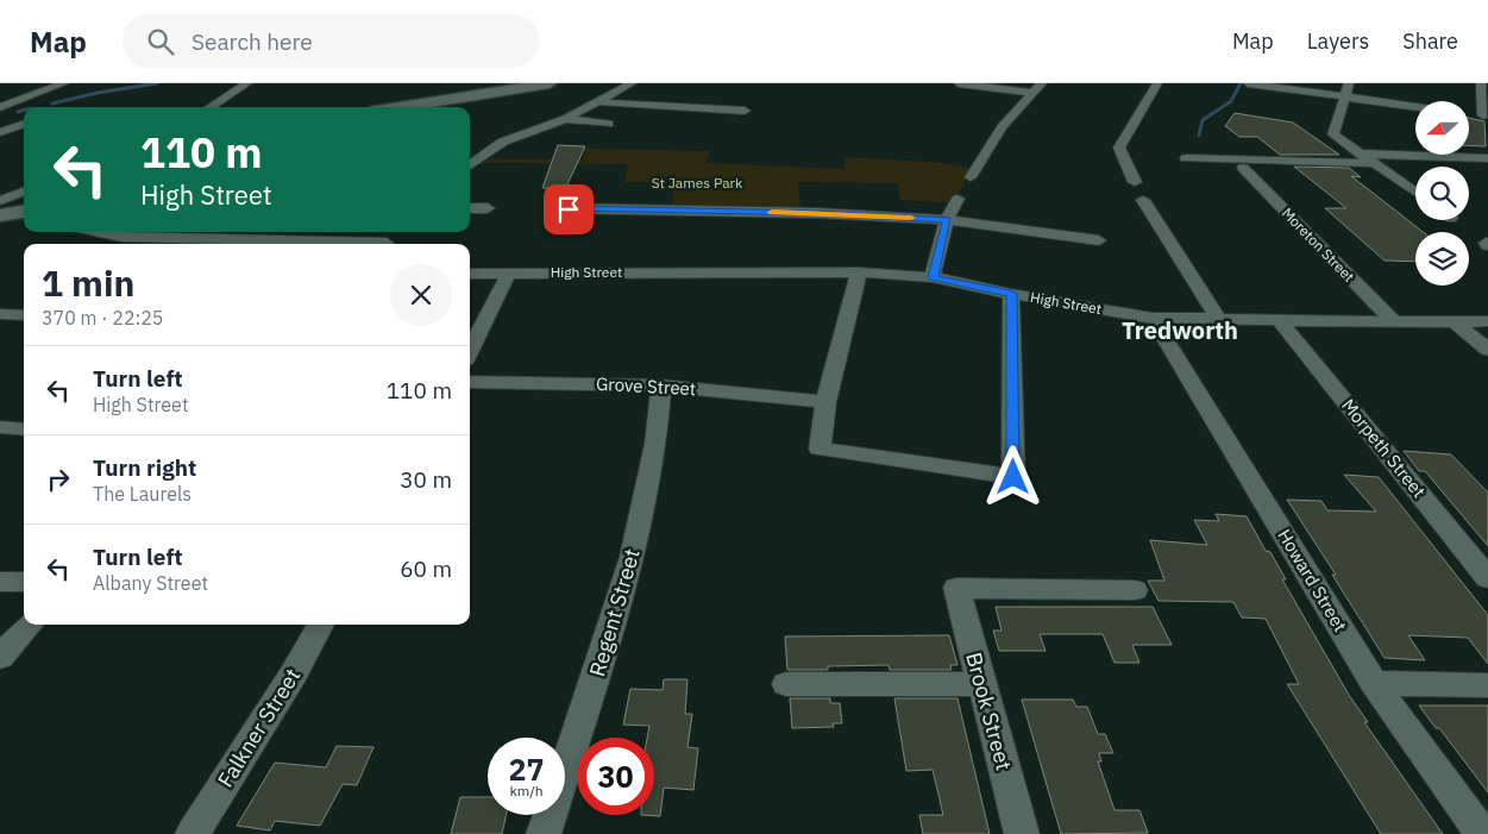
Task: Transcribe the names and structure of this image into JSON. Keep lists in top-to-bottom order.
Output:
{
  "streets": {
    "street": [
      "Moreton Street",
      "High Street",
      "Grove Street",
      "Morpeth Street",
      "Howard Street",
      "Regent Street",
      "Brook Street",
      "Falkner Street"
    ]
  },
  "crossings": [
    ["Moreton Street", "High Street"],
    ["High Street", "Morpeth Street"],
    ["High Street", "Howard Street"],
    ["Grove Street", "Regent Street"]
  ],
  "districts": ["Tredworth"],
  "parks": ["St James Park"],
  "north": "left",
  "page": {
    "header": "Map",
    "search": "Search here",
    "nav": ["Map", "Layers", "Share"],
    "turn": ["110 m", "High Street"],
    "heading": ["1 min", "370 m · 22:25"],
    "list": [
      {
        "name": "Turn left",
        "note": "High Street",
        "value": "110 m"
      },
      {
        "name": "Turn right",
        "note": "The Laurels",
        "value": "30 m"
      },
      {
        "name": "Turn left",
        "note": "Albany Street",
        "value": "60 m"
      }
    ],
    "speed": "27 km/h",
    "limit": "30"
  }
}
